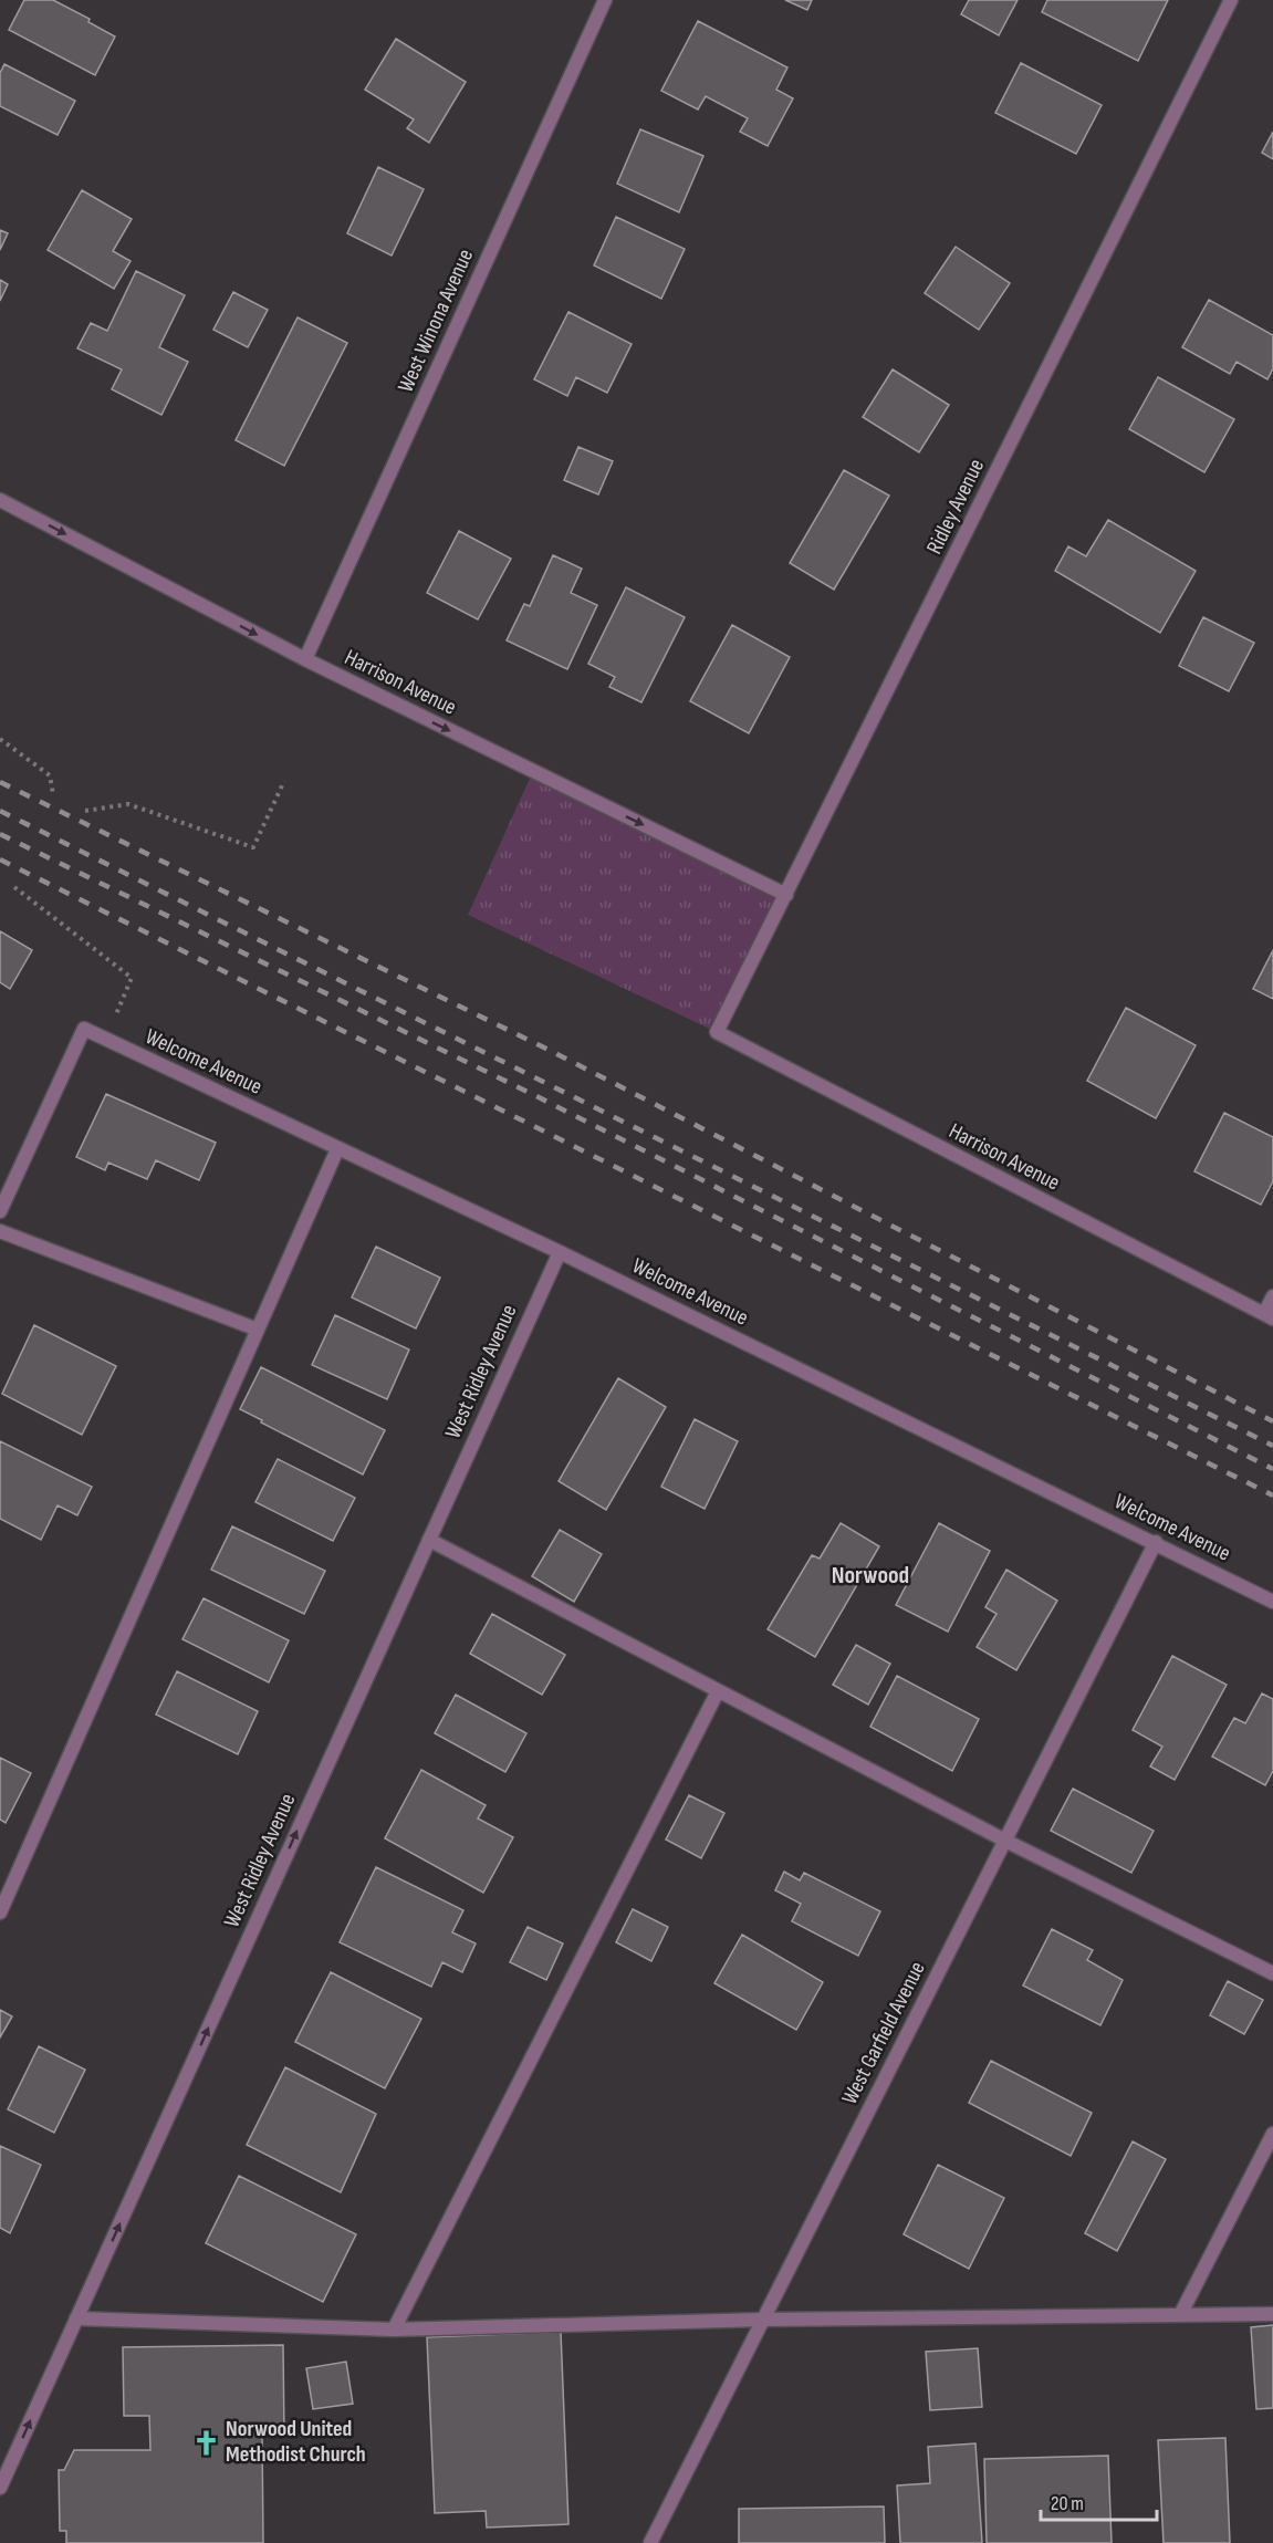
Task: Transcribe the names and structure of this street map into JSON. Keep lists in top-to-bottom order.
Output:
{
  "streets": {
    "street": [
      "West Winona Avenue",
      "Ridley Avenue",
      "Harrison Avenue",
      "Welcome Avenue",
      "West Ridley Avenue",
      "West Garfield Avenue"
    ]
  },
  "crossings": [
    ["West Winona Avenue", "Harrison Avenue"],
    ["Ridley Avenue", "Harrison Avenue"],
    ["Welcome Avenue", "West Ridley Avenue"],
    ["Welcome Avenue", "West Garfield Avenue"]
  ],
  "one_way": ["Harrison Avenue", "West Ridley Avenue"],
  "districts": ["Norwood"],
  "places": {
    "church": ["Norwood United Methodist Church"]
  },
  "scale_bar": "20 m"
}
